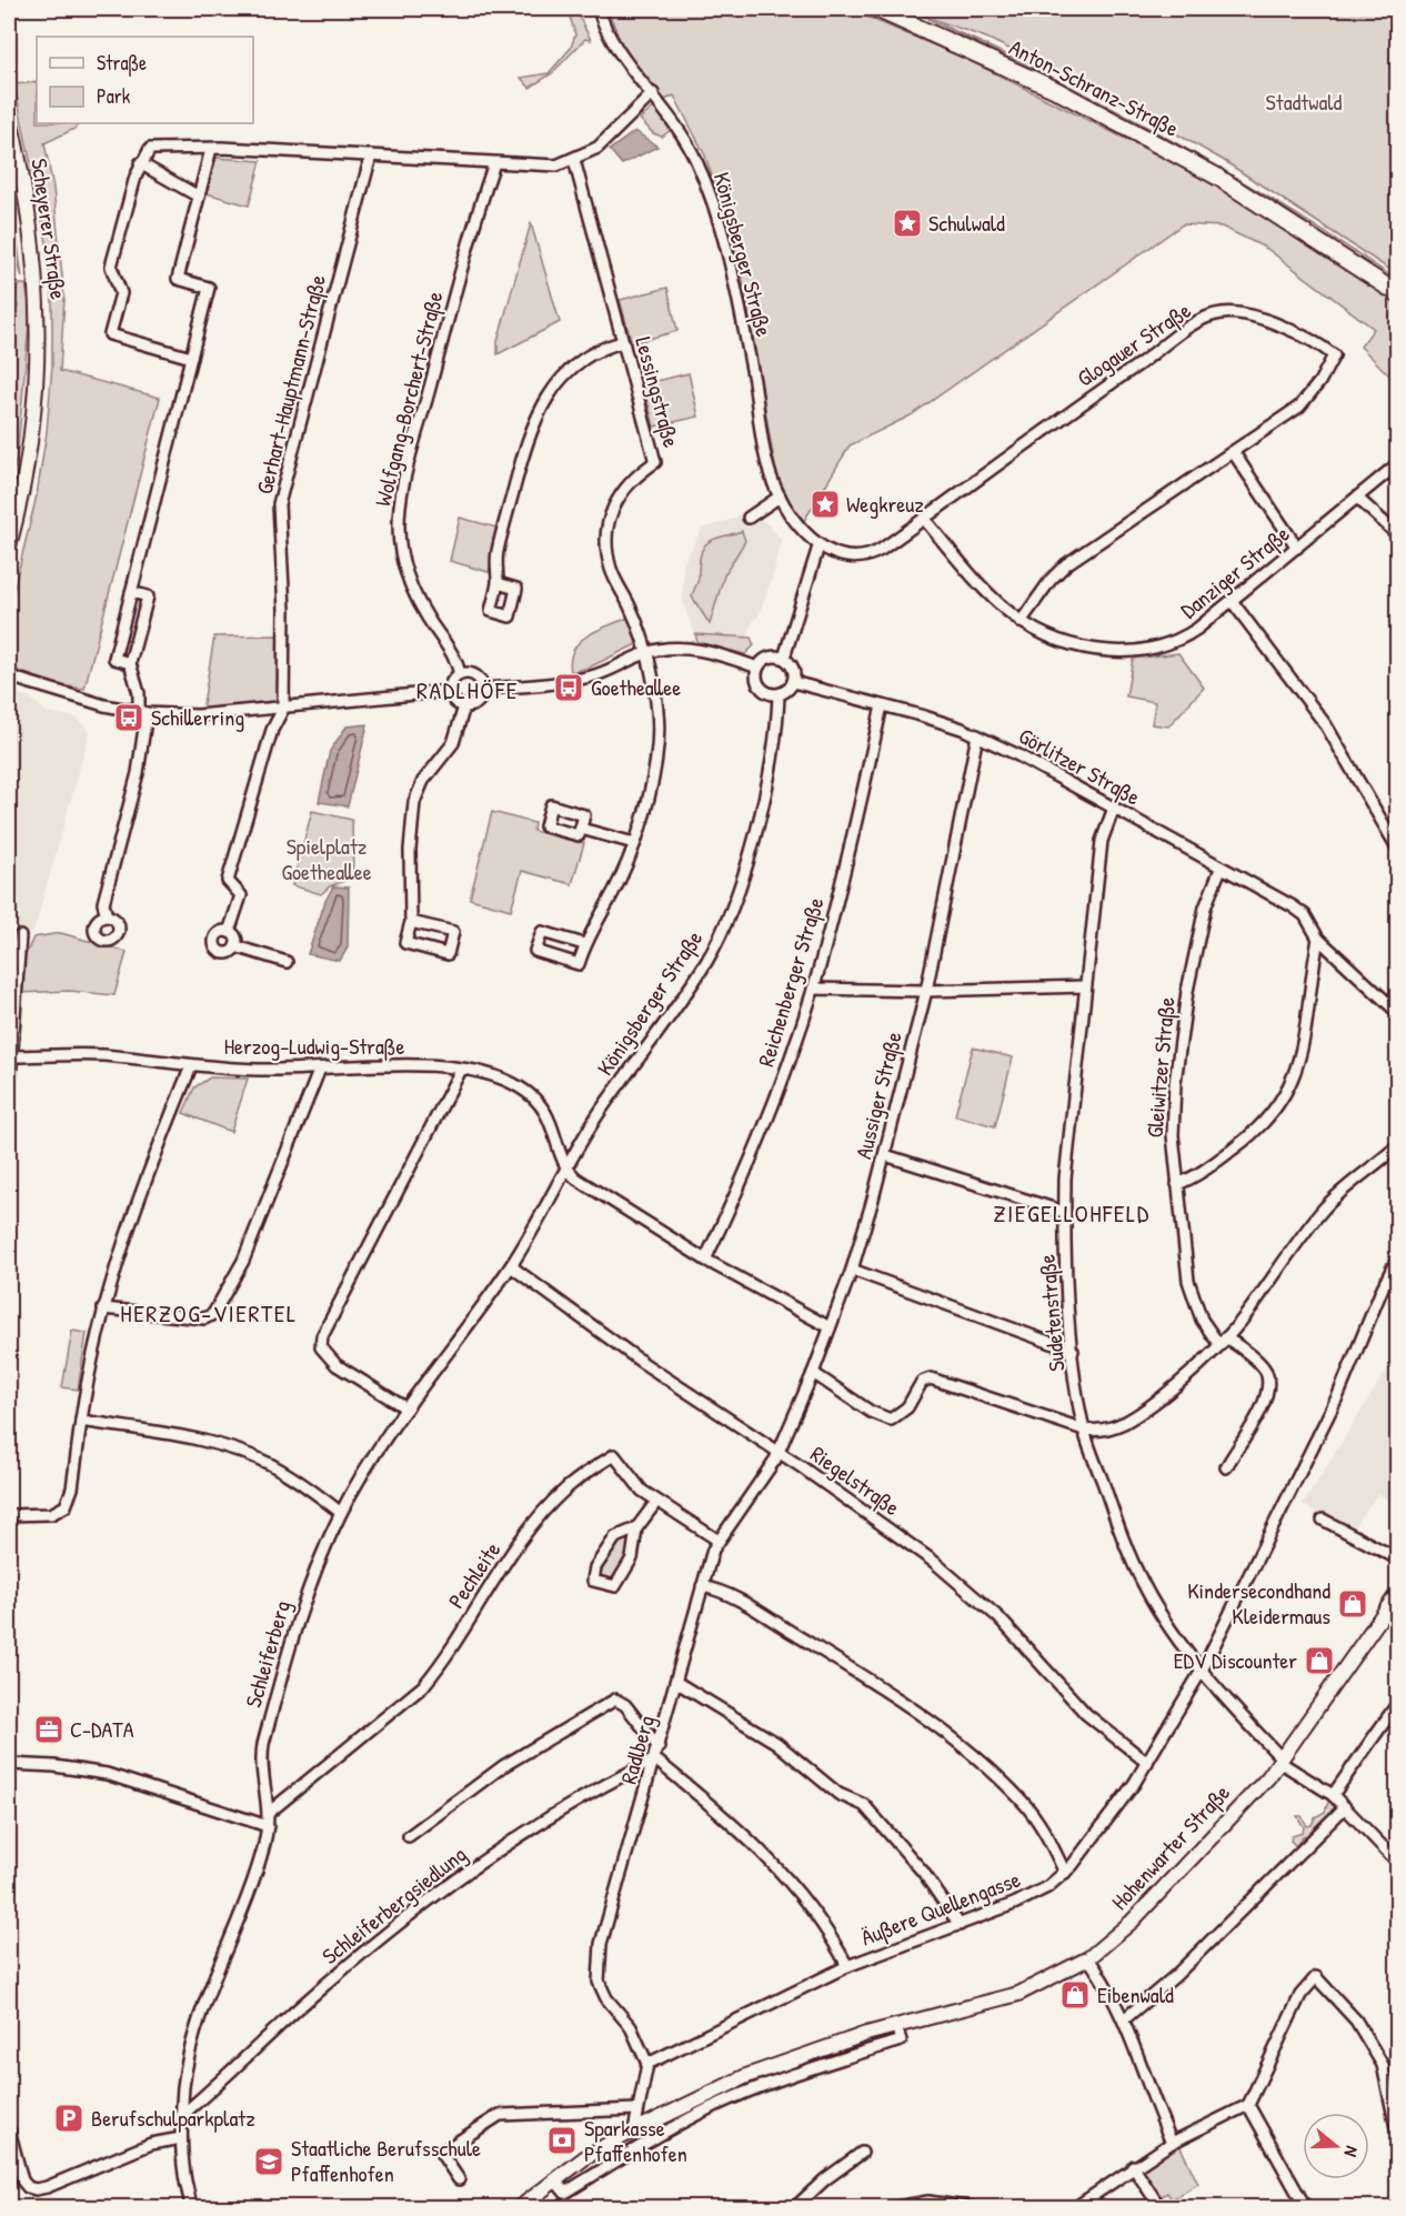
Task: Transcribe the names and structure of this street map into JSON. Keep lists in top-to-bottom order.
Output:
{
  "streets": {
    "main road": ["Anton-Schranz-Straße"],
    "street": [
      "Scheyerer Straße",
      "Königsberger Straße",
      "Glogauer Straße",
      "Gerhart-Hauptmann-Straße",
      "Lessingstraße",
      "Wolfgang-Borchert-Straße",
      "Danziger Straße",
      "Görlitzer Straße",
      "Reichenberger Straße",
      "Herzog-Ludwig-Straße",
      "Gleiwitzer Straße",
      "Aussiger Straße",
      "Sudetenstraße",
      "Riegelstraße",
      "Pechleite",
      "Schleiferberg",
      "Radlberg",
      "Hohenwarter Straße",
      "Schleiferbergsiedlung",
      "Äußere Quellengasse"
    ]
  },
  "crossings": [
    ["Königsberger Straße", "Glogauer Straße"],
    ["Königsberger Straße", "Görlitzer Straße"],
    ["Königsberger Straße", "Herzog-Ludwig-Straße"],
    ["Königsberger Straße", "Schleiferberg"],
    ["Glogauer Straße", "Danziger Straße"],
    ["Görlitzer Straße", "Reichenberger Straße"],
    ["Görlitzer Straße", "Gleiwitzer Straße"],
    ["Görlitzer Straße", "Aussiger Straße"],
    ["Görlitzer Straße", "Sudetenstraße"],
    ["Herzog-Ludwig-Straße", "Schleiferberg"],
    ["Aussiger Straße", "Riegelstraße"],
    ["Aussiger Straße", "Radlberg"],
    ["Sudetenstraße", "Hohenwarter Straße"],
    ["Sudetenstraße", "Äußere Quellengasse"],
    ["Riegelstraße", "Schleiferberg"],
    ["Riegelstraße", "Radlberg"],
    ["Riegelstraße", "Äußere Quellengasse"],
    ["Pechleite", "Schleiferberg"],
    ["Pechleite", "Radlberg"],
    ["Schleiferberg", "Schleiferbergsiedlung"],
    ["Radlberg", "Schleiferbergsiedlung"],
    ["Radlberg", "Äußere Quellengasse"]
  ],
  "districts": ["RADLHÖFE", "ZIEGELLOHFELD", "HERZOG-VIERTEL"],
  "parks": ["Stadtwald", "Spielplatz Goetheallee"],
  "places": {
    "place": ["Schulwald", "Wegkreuz"],
    "bus stop": ["Goetheallee", "Schillerring"],
    "shop": ["Kindersecondhand Kleidermaus", "EDV Discounter", "Eibenwald"],
    "office": ["C-DATA"],
    "parking": ["Berufschulparkplatz"],
    "bank": ["Sparkasse Pfaffenhofen"],
    "school or university": ["Staatliche Berufsschule Pfaffenhofen"]
  },
  "legend": ["Straße", "Park"],
  "north": "right"
}
